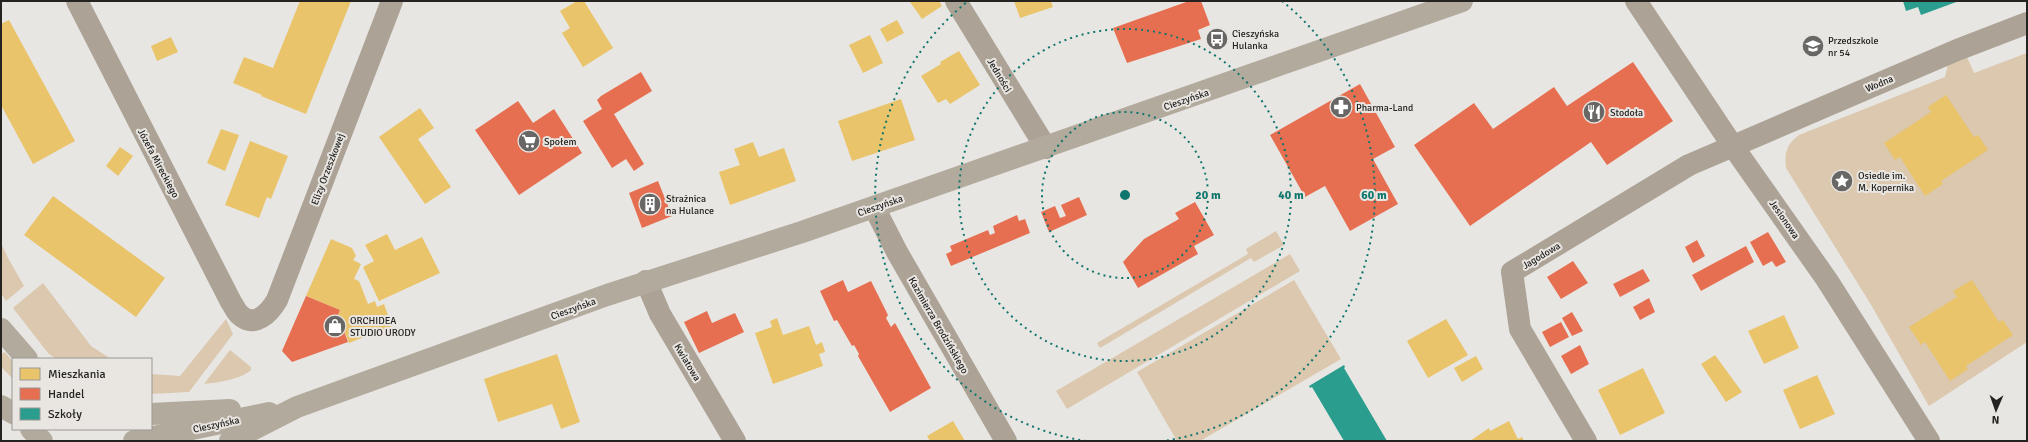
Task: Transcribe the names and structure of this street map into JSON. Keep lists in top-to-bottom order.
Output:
{
  "streets": {
    "main road": ["Cieszyńska"],
    "street": [
      "Jedności",
      "Wodna",
      "Józefa Mireckiego",
      "Elizy Orzeszkowej",
      "Jesionowa",
      "Jagodowa",
      "Kazimierza Brodzińskiego",
      "Kwiatowa"
    ]
  },
  "crossings": [
    ["Jedności", "Cieszyńska"],
    ["Wodna", "Jesionowa"],
    ["Wodna", "Jagodowa"],
    ["Cieszyńska", "Kazimierza Brodzińskiego"],
    ["Cieszyńska", "Kwiatowa"],
    ["Józefa Mireckiego", "Elizy Orzeszkowej"],
    ["Jesionowa", "Jagodowa"]
  ],
  "places": {
    "bus stop": ["Cieszyńska Hulanka"],
    "school or university": ["Przedszkole nr 54"],
    "pharmacy": ["Pharma-Land"],
    "restaurant": ["Stodoła"],
    "supermarket": ["Społem"],
    "place": ["Osiedle im. M. Kopernika"],
    "building": ["Strażnica na Hulance"],
    "shop": ["ORCHIDEA STUDIO URODY"]
  },
  "legend": ["Mieszkania", "Handel", "Szkoły"],
  "north": "bottom",
  "rings": ["20 m", "40 m", "60 m"]
}
